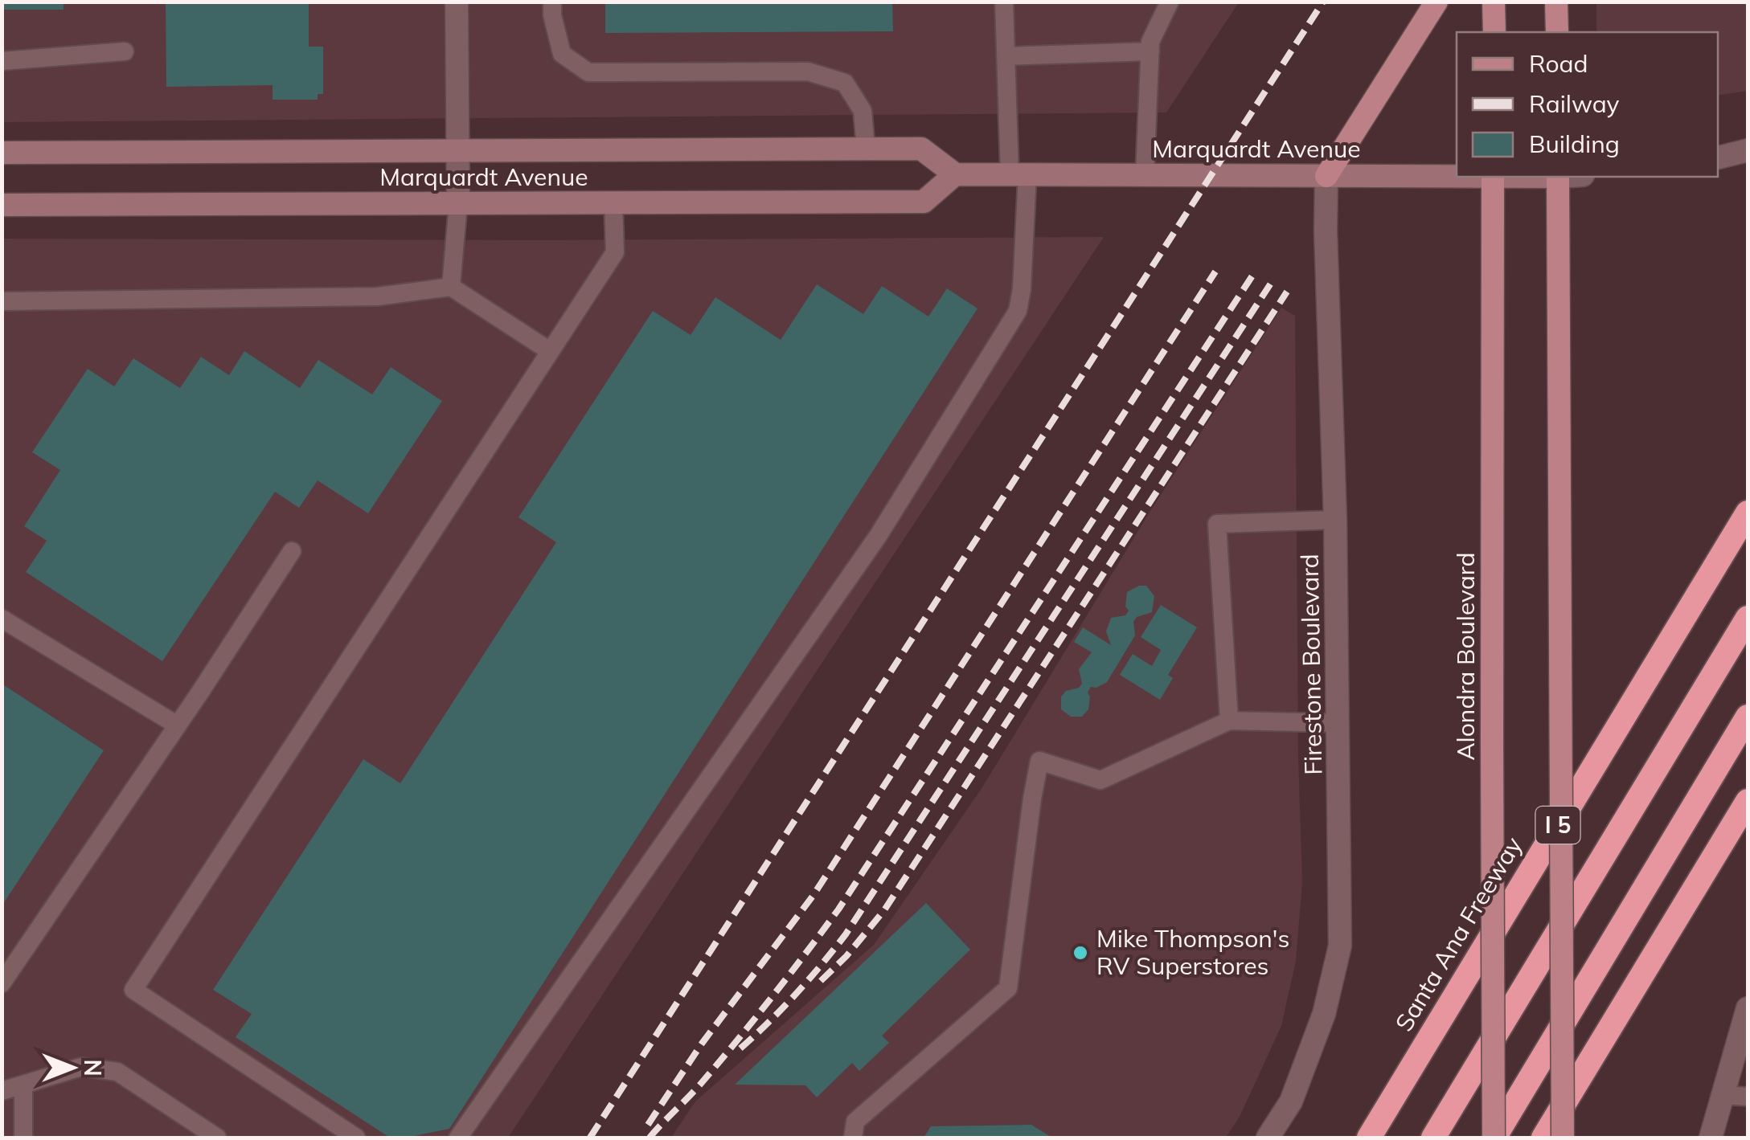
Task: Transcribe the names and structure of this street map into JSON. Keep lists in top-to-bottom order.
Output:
{
  "streets": {
    "highway": ["I 5", "Santa Ana Freeway"],
    "main road": ["Marquardt Avenue", "Alondra Boulevard"],
    "street": ["Firestone Boulevard"]
  },
  "crossings": [
    ["Marquardt Avenue", "Firestone Boulevard"]
  ],
  "places": ["Mike Thompson's RV Superstores"],
  "legend": ["Road", "Railway", "Building"],
  "north": "right"
}
